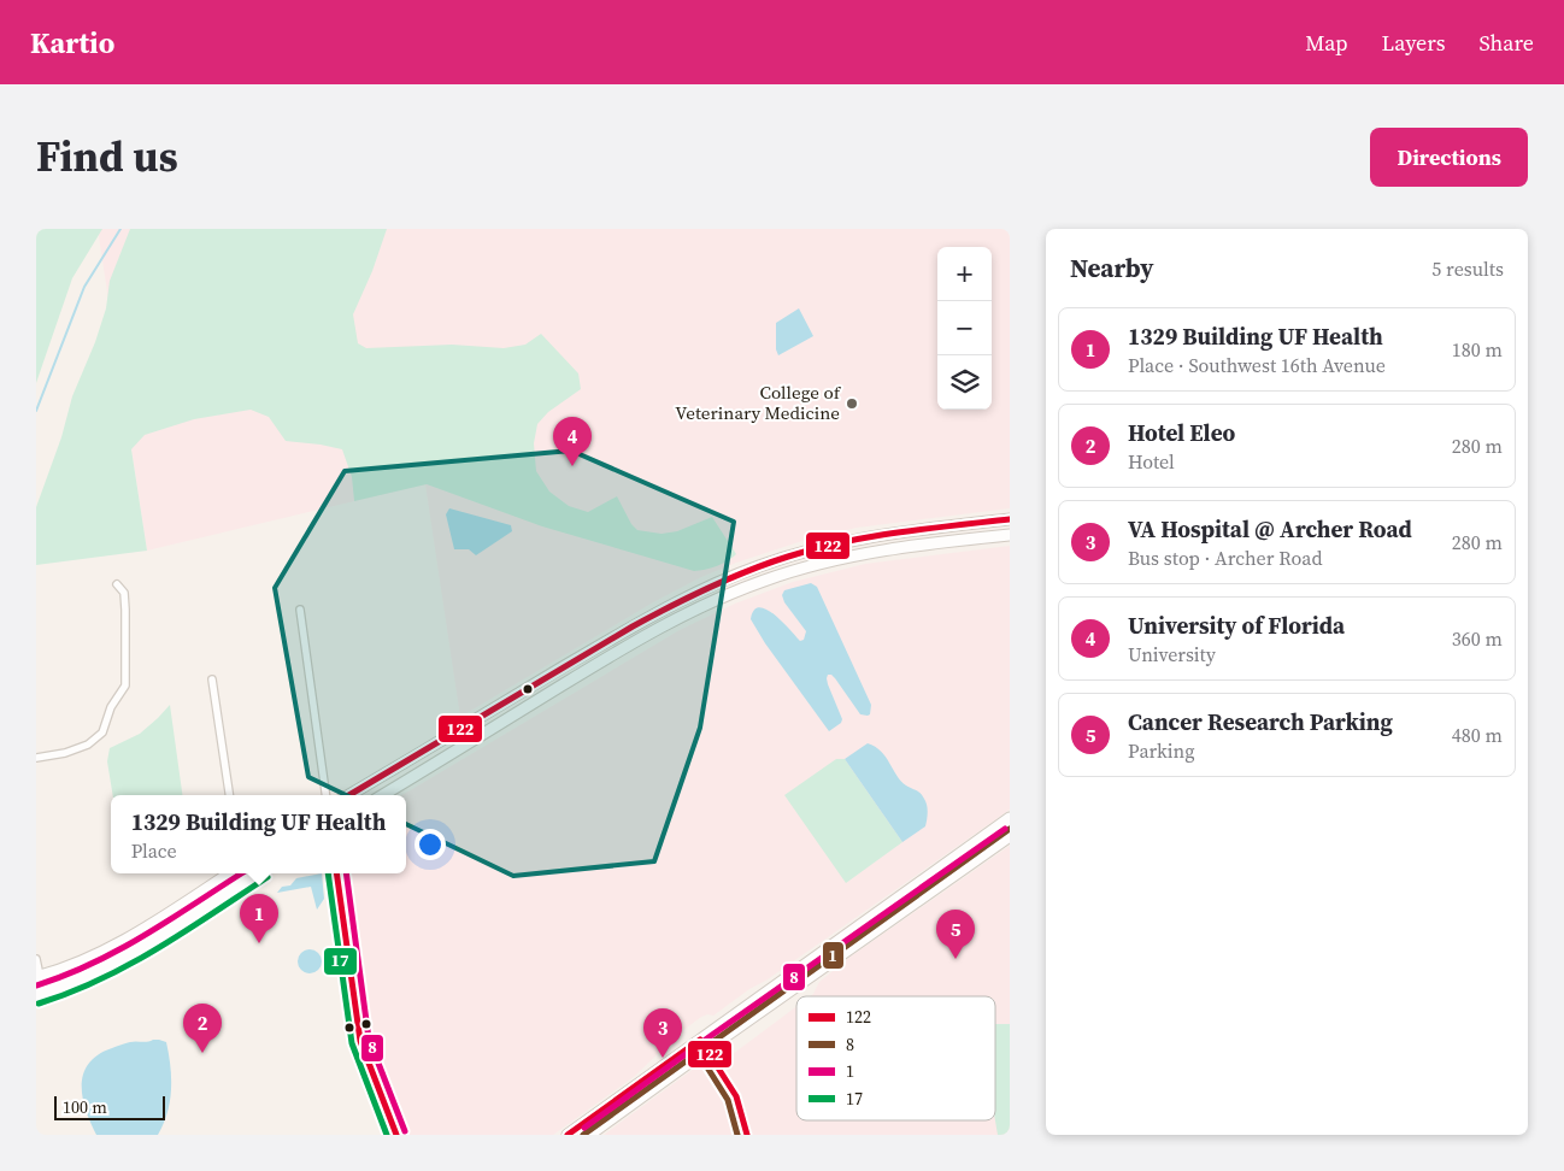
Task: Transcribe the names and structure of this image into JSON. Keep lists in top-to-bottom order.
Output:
{
  "places": ["College of Veterinary Medicine"],
  "lines": [
    "transit line 122",
    "transit line 1",
    "transit line 8",
    "transit line 17"
  ],
  "legend": [
    "122",
    "8",
    "1",
    "17"
  ],
  "scale_bar": "100 m",
  "page": {
    "header": "Kartio",
    "nav": ["Map", "Layers", "Share"],
    "title": "Find us",
    "buttons": "Directions",
    "heading": ["Nearby", "5 results"],
    "map_buttons": ["+", "−"],
    "list": [
      {
        "mark": "1",
        "name": "1329 Building UF Health",
        "note": "Place · Southwest 16th Avenue",
        "value": "180 m"
      },
      {
        "mark": "2",
        "name": "Hotel Eleo",
        "note": "Hotel",
        "value": "280 m"
      },
      {
        "mark": "3",
        "name": "VA Hospital @ Archer Road",
        "note": "Bus stop · Archer Road",
        "value": "280 m"
      },
      {
        "mark": "4",
        "name": "University of Florida",
        "note": "University",
        "value": "360 m"
      },
      {
        "mark": "5",
        "name": "Cancer Research Parking",
        "note": "Parking",
        "value": "480 m"
      }
    ],
    "pins": [
      "4",
      "1",
      "5",
      "2",
      "3"
    ],
    "popup": ["1329 Building UF Health", "Place"],
    "scale": "100 m"
  }
}
